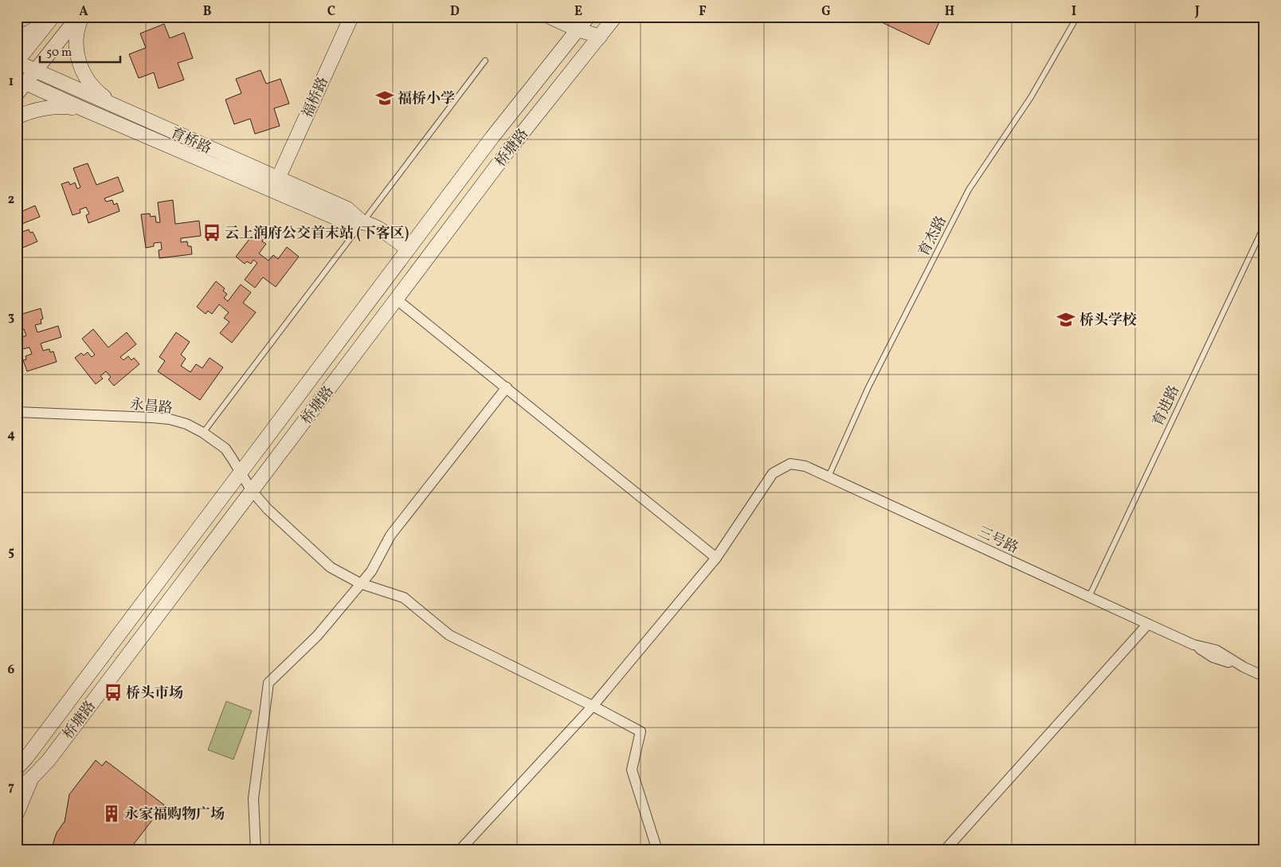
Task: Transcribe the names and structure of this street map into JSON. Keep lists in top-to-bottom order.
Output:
{
  "streets": {
    "street": [
      "福桥路",
      "育桥路",
      "桥塘路",
      "永昌路",
      "三号路"
    ],
    "lane": ["育杰路", "育进路"]
  },
  "crossings": [
    ["福桥路", "育桥路"],
    ["育桥路", "桥塘路"],
    ["桥塘路", "永昌路"],
    ["育杰路", "三号路"],
    ["育进路", "三号路"]
  ],
  "places": {
    "school or university": ["福桥小学", "桥头学校"],
    "bus stop": ["云上润府公交首末站 (下客区)", "桥头市场"],
    "building": ["永家福购物广场"]
  },
  "scale_bar": "50 m",
  "grid": {
    "columns": [
      "A",
      "B",
      "C",
      "D",
      "E",
      "F",
      "G",
      "H",
      "I",
      "J"
    ],
    "rows": [
      "1",
      "2",
      "3",
      "4",
      "5",
      "6",
      "7"
    ]
  }
}
